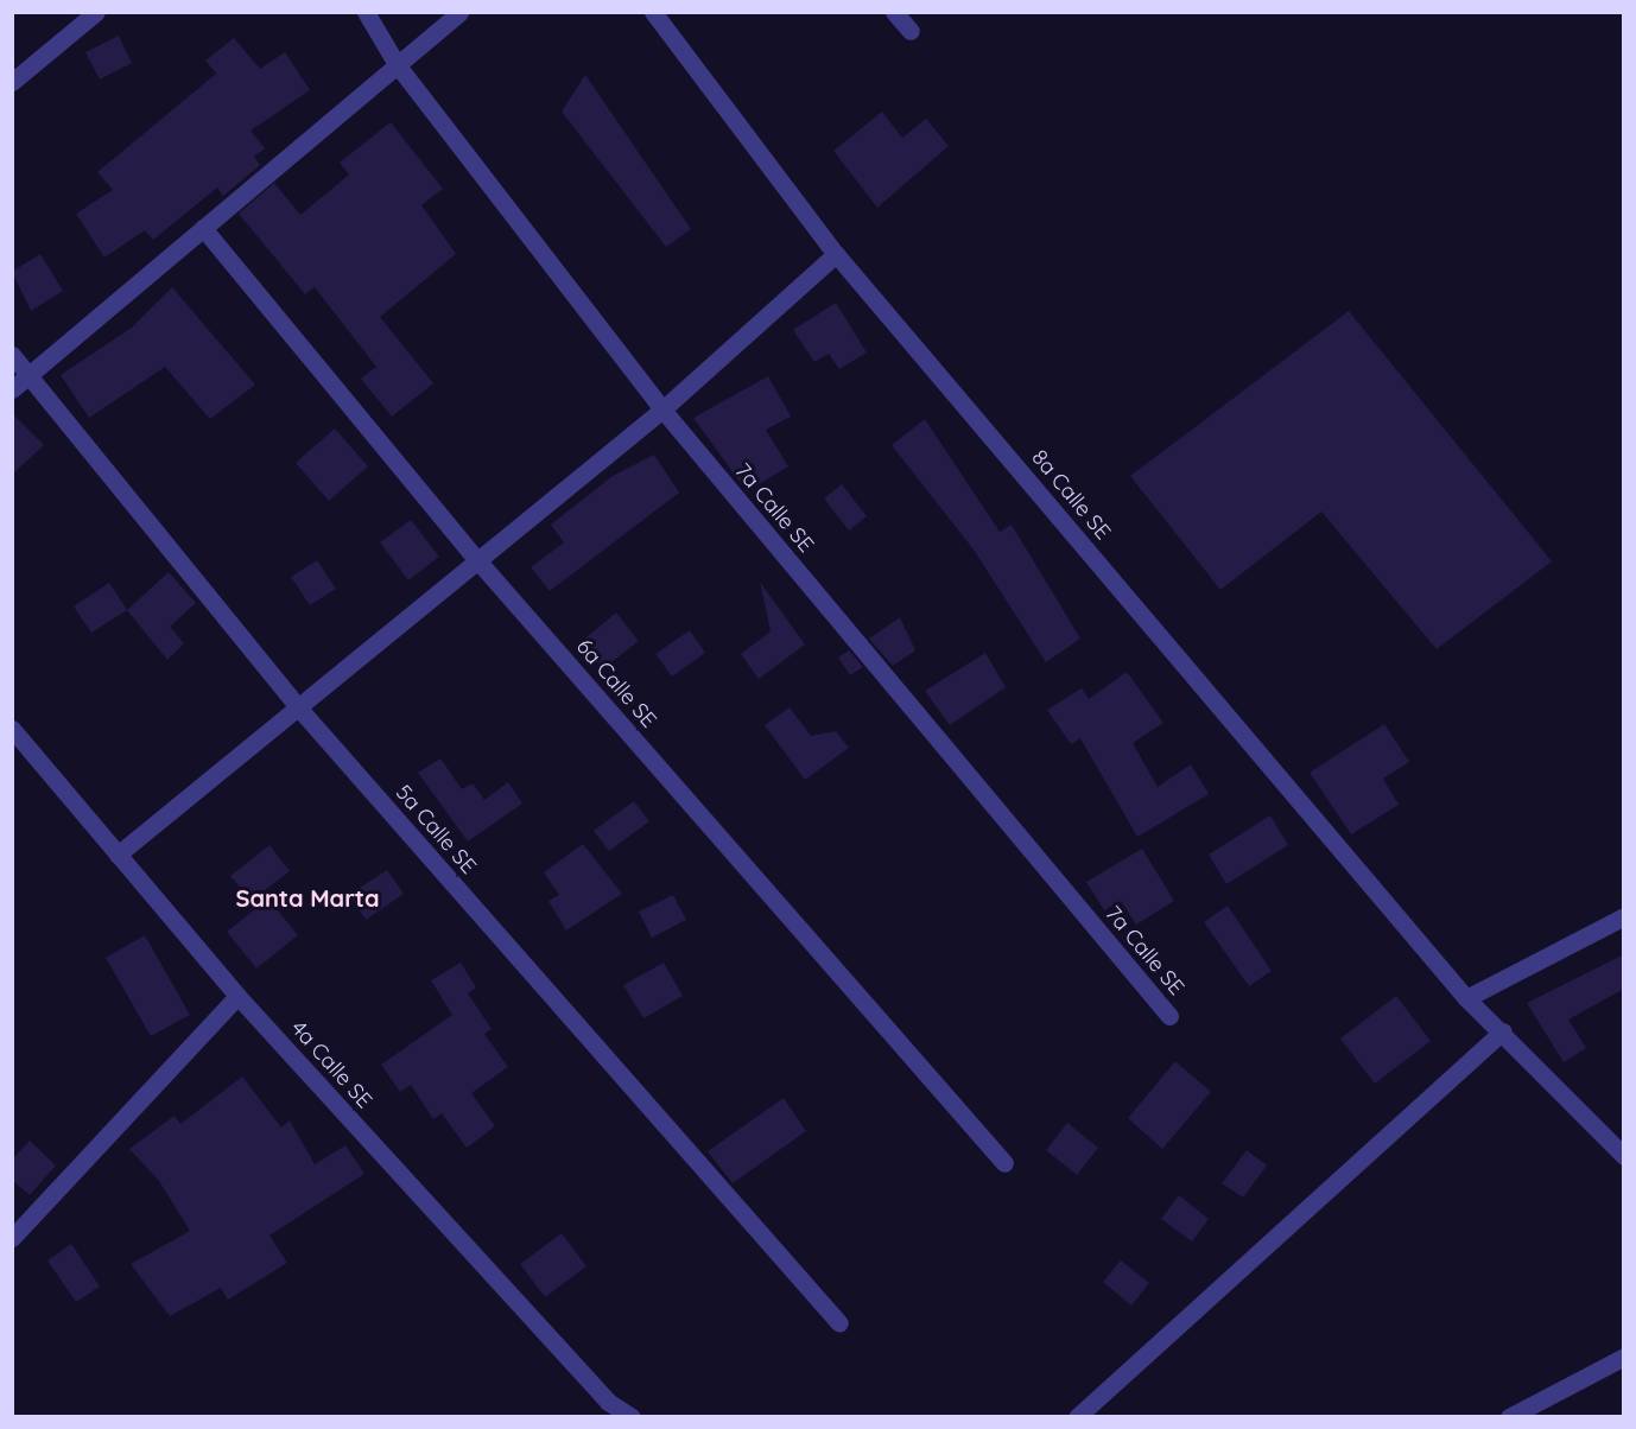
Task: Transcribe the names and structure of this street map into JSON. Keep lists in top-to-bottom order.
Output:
{
  "streets": {
    "street": [
      "8a Calle SE",
      "7a Calle SE",
      "6a Calle SE",
      "5a Calle SE",
      "4a Calle SE"
    ]
  },
  "districts": ["Santa Marta"]
}
